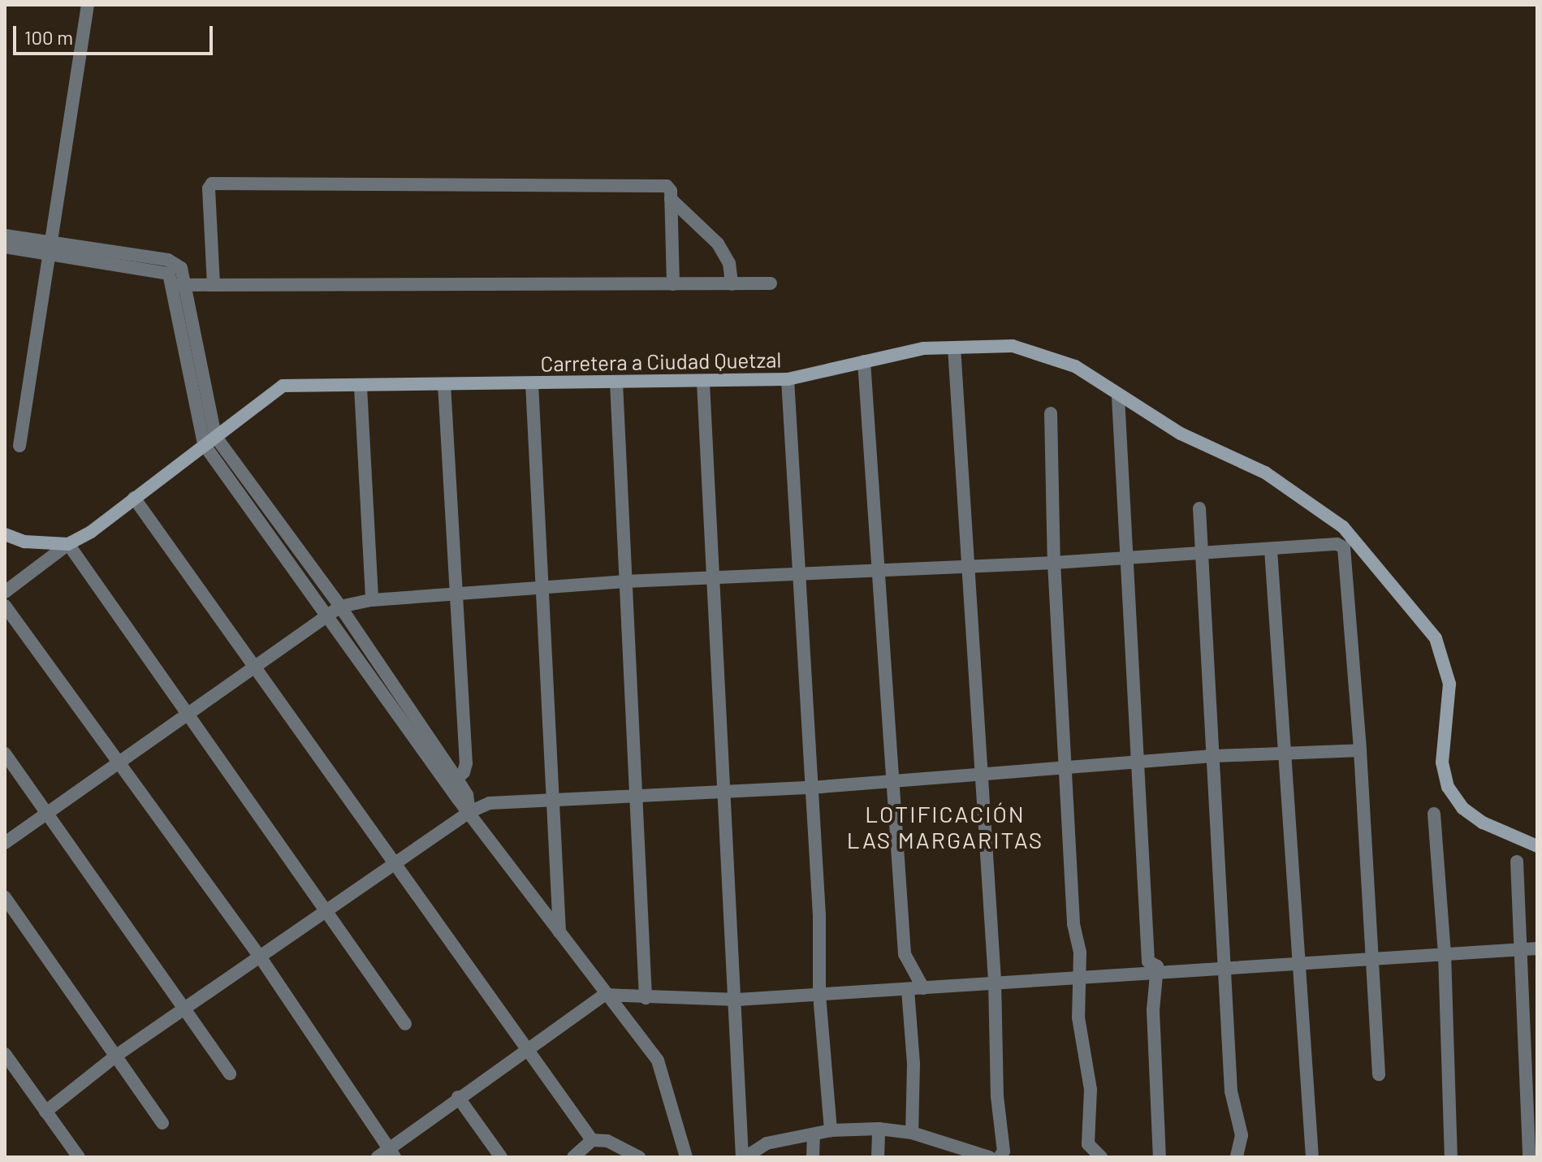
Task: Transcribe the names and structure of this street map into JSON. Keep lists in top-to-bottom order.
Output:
{
  "streets": {
    "main road": ["Carretera a Ciudad Quetzal"]
  },
  "districts": ["LOTIFICACIÓN LAS MARGARITAS"],
  "scale_bar": "100 m"
}
